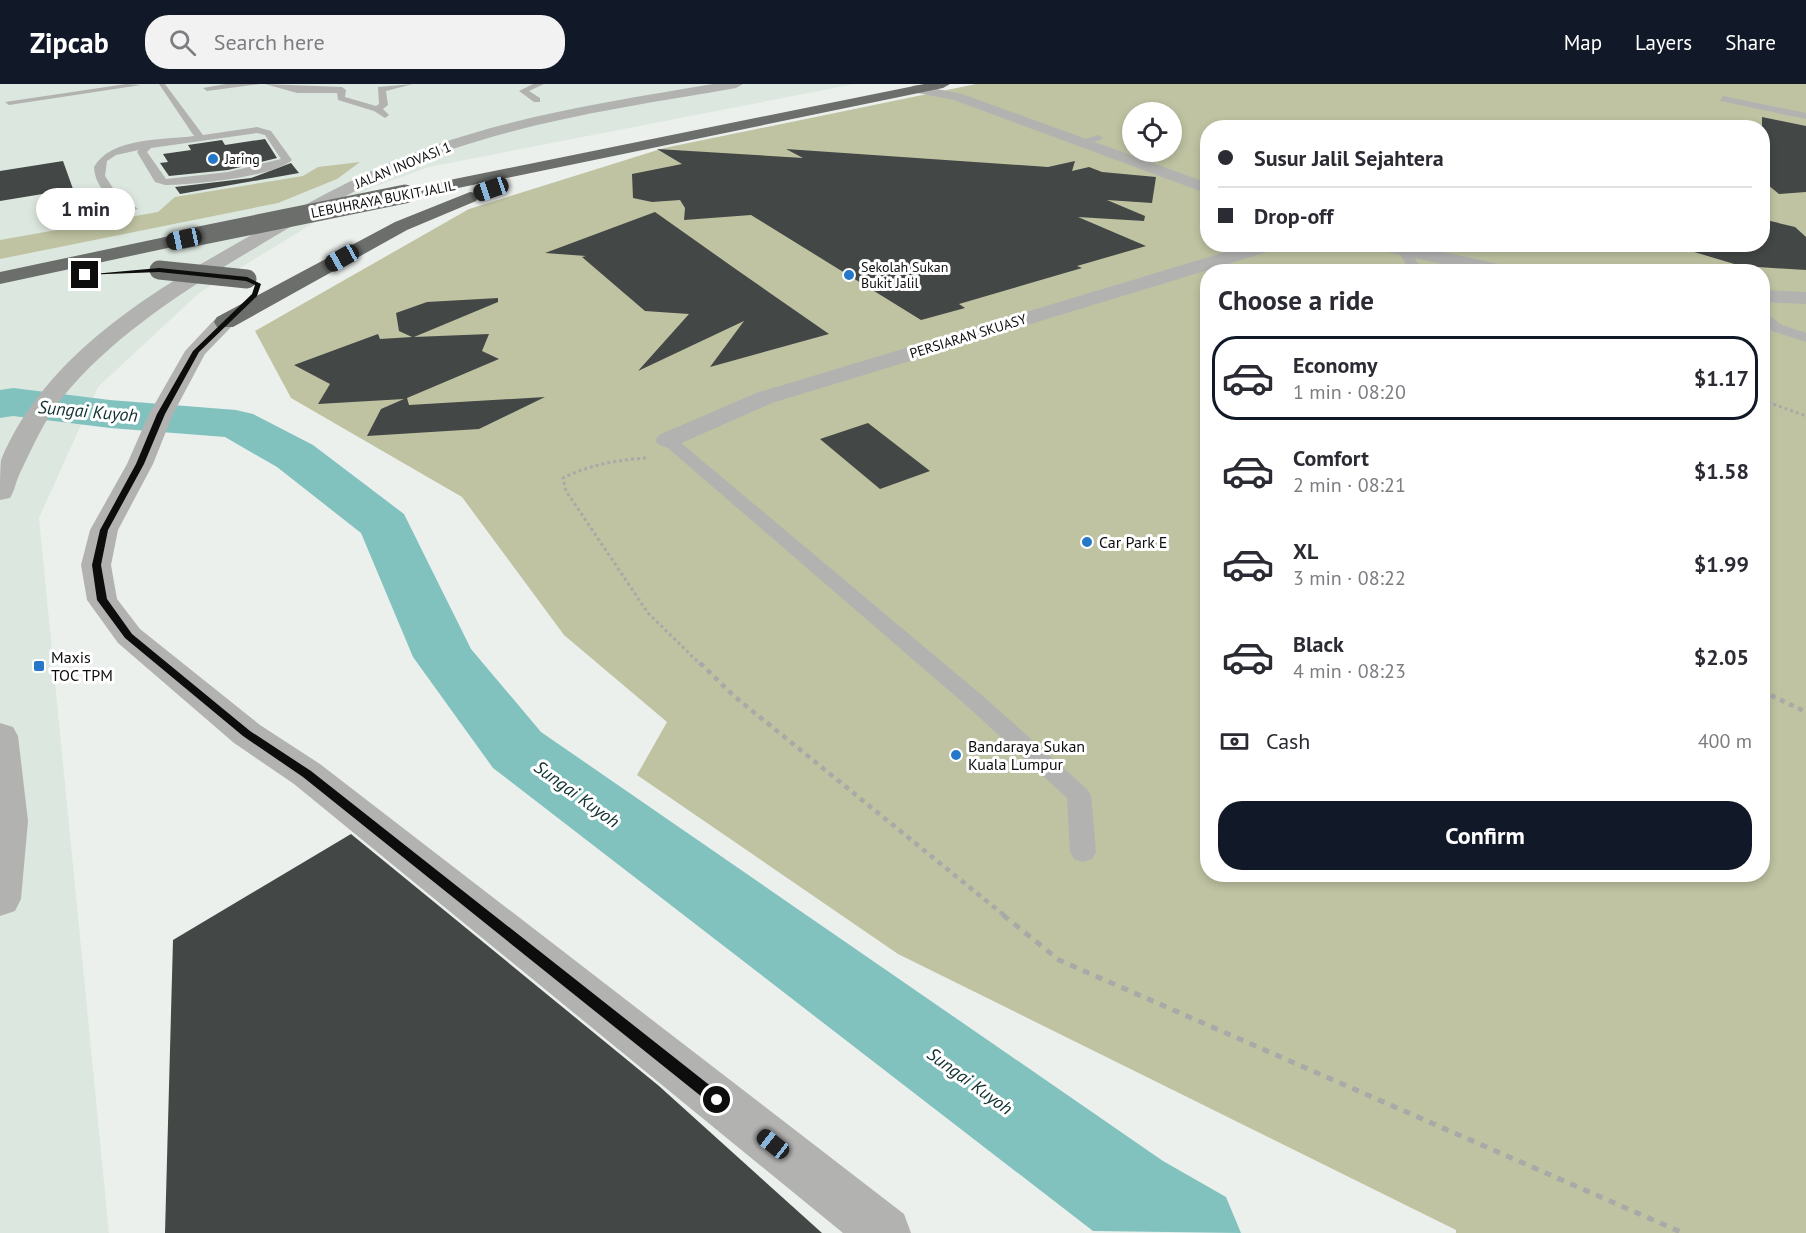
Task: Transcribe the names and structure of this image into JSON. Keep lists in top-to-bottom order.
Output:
{
  "streets": {
    "highway": ["LEBUHRAYA BUKIT JALIL"],
    "street": ["JALAN INOVASI 1", "PERSIARAN SKUASY"]
  },
  "water": ["Sungai Kuyoh"],
  "places": {
    "other": [
      "Jaring",
      "Sekolah Sukan Bukit Jalil",
      "Car Park E",
      "Bandaraya Sukan Kuala Lumpur"
    ],
    "transit": ["Maxis TOC TPM"]
  },
  "page": {
    "header": "Zipcab",
    "search": "Search here",
    "nav": ["Map", "Layers", "Share"],
    "banner": ["Susur Jalil Sejahtera", "Drop-off"],
    "bubble": "1 min",
    "heading": "Choose a ride",
    "list": [
      {
        "name": "Economy",
        "note": "1 min · 08:20",
        "value": "$1.17"
      },
      {
        "name": "Comfort",
        "note": "2 min · 08:21",
        "value": "$1.58"
      },
      {
        "name": "XL",
        "note": "3 min · 08:22",
        "value": "$1.99"
      },
      {
        "name": "Black",
        "note": "4 min · 08:23",
        "value": "$2.05"
      }
    ],
    "pay": ["Cash", "400 m"],
    "buttons": "Confirm"
  }
}
